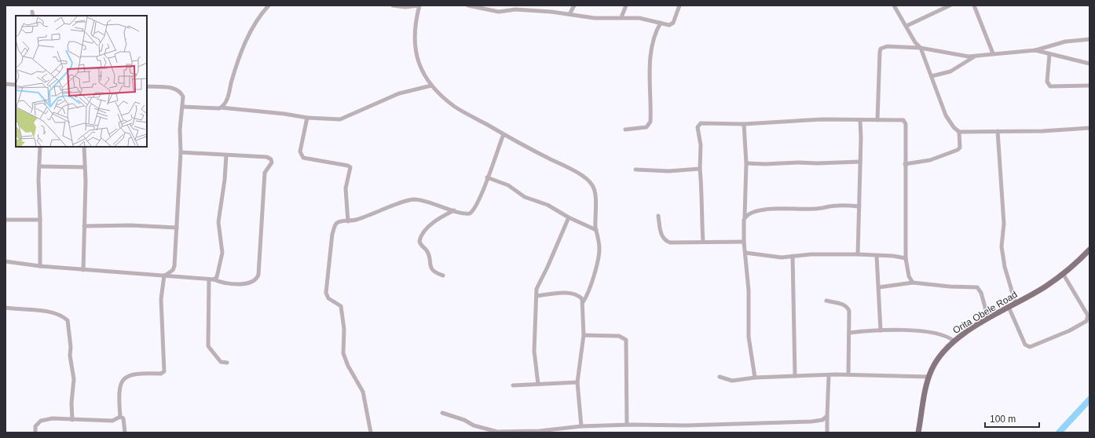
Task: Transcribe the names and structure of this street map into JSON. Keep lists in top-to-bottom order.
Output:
{
  "streets": {
    "main road": ["Orita Obele Road"]
  },
  "scale_bar": "100 m"
}
